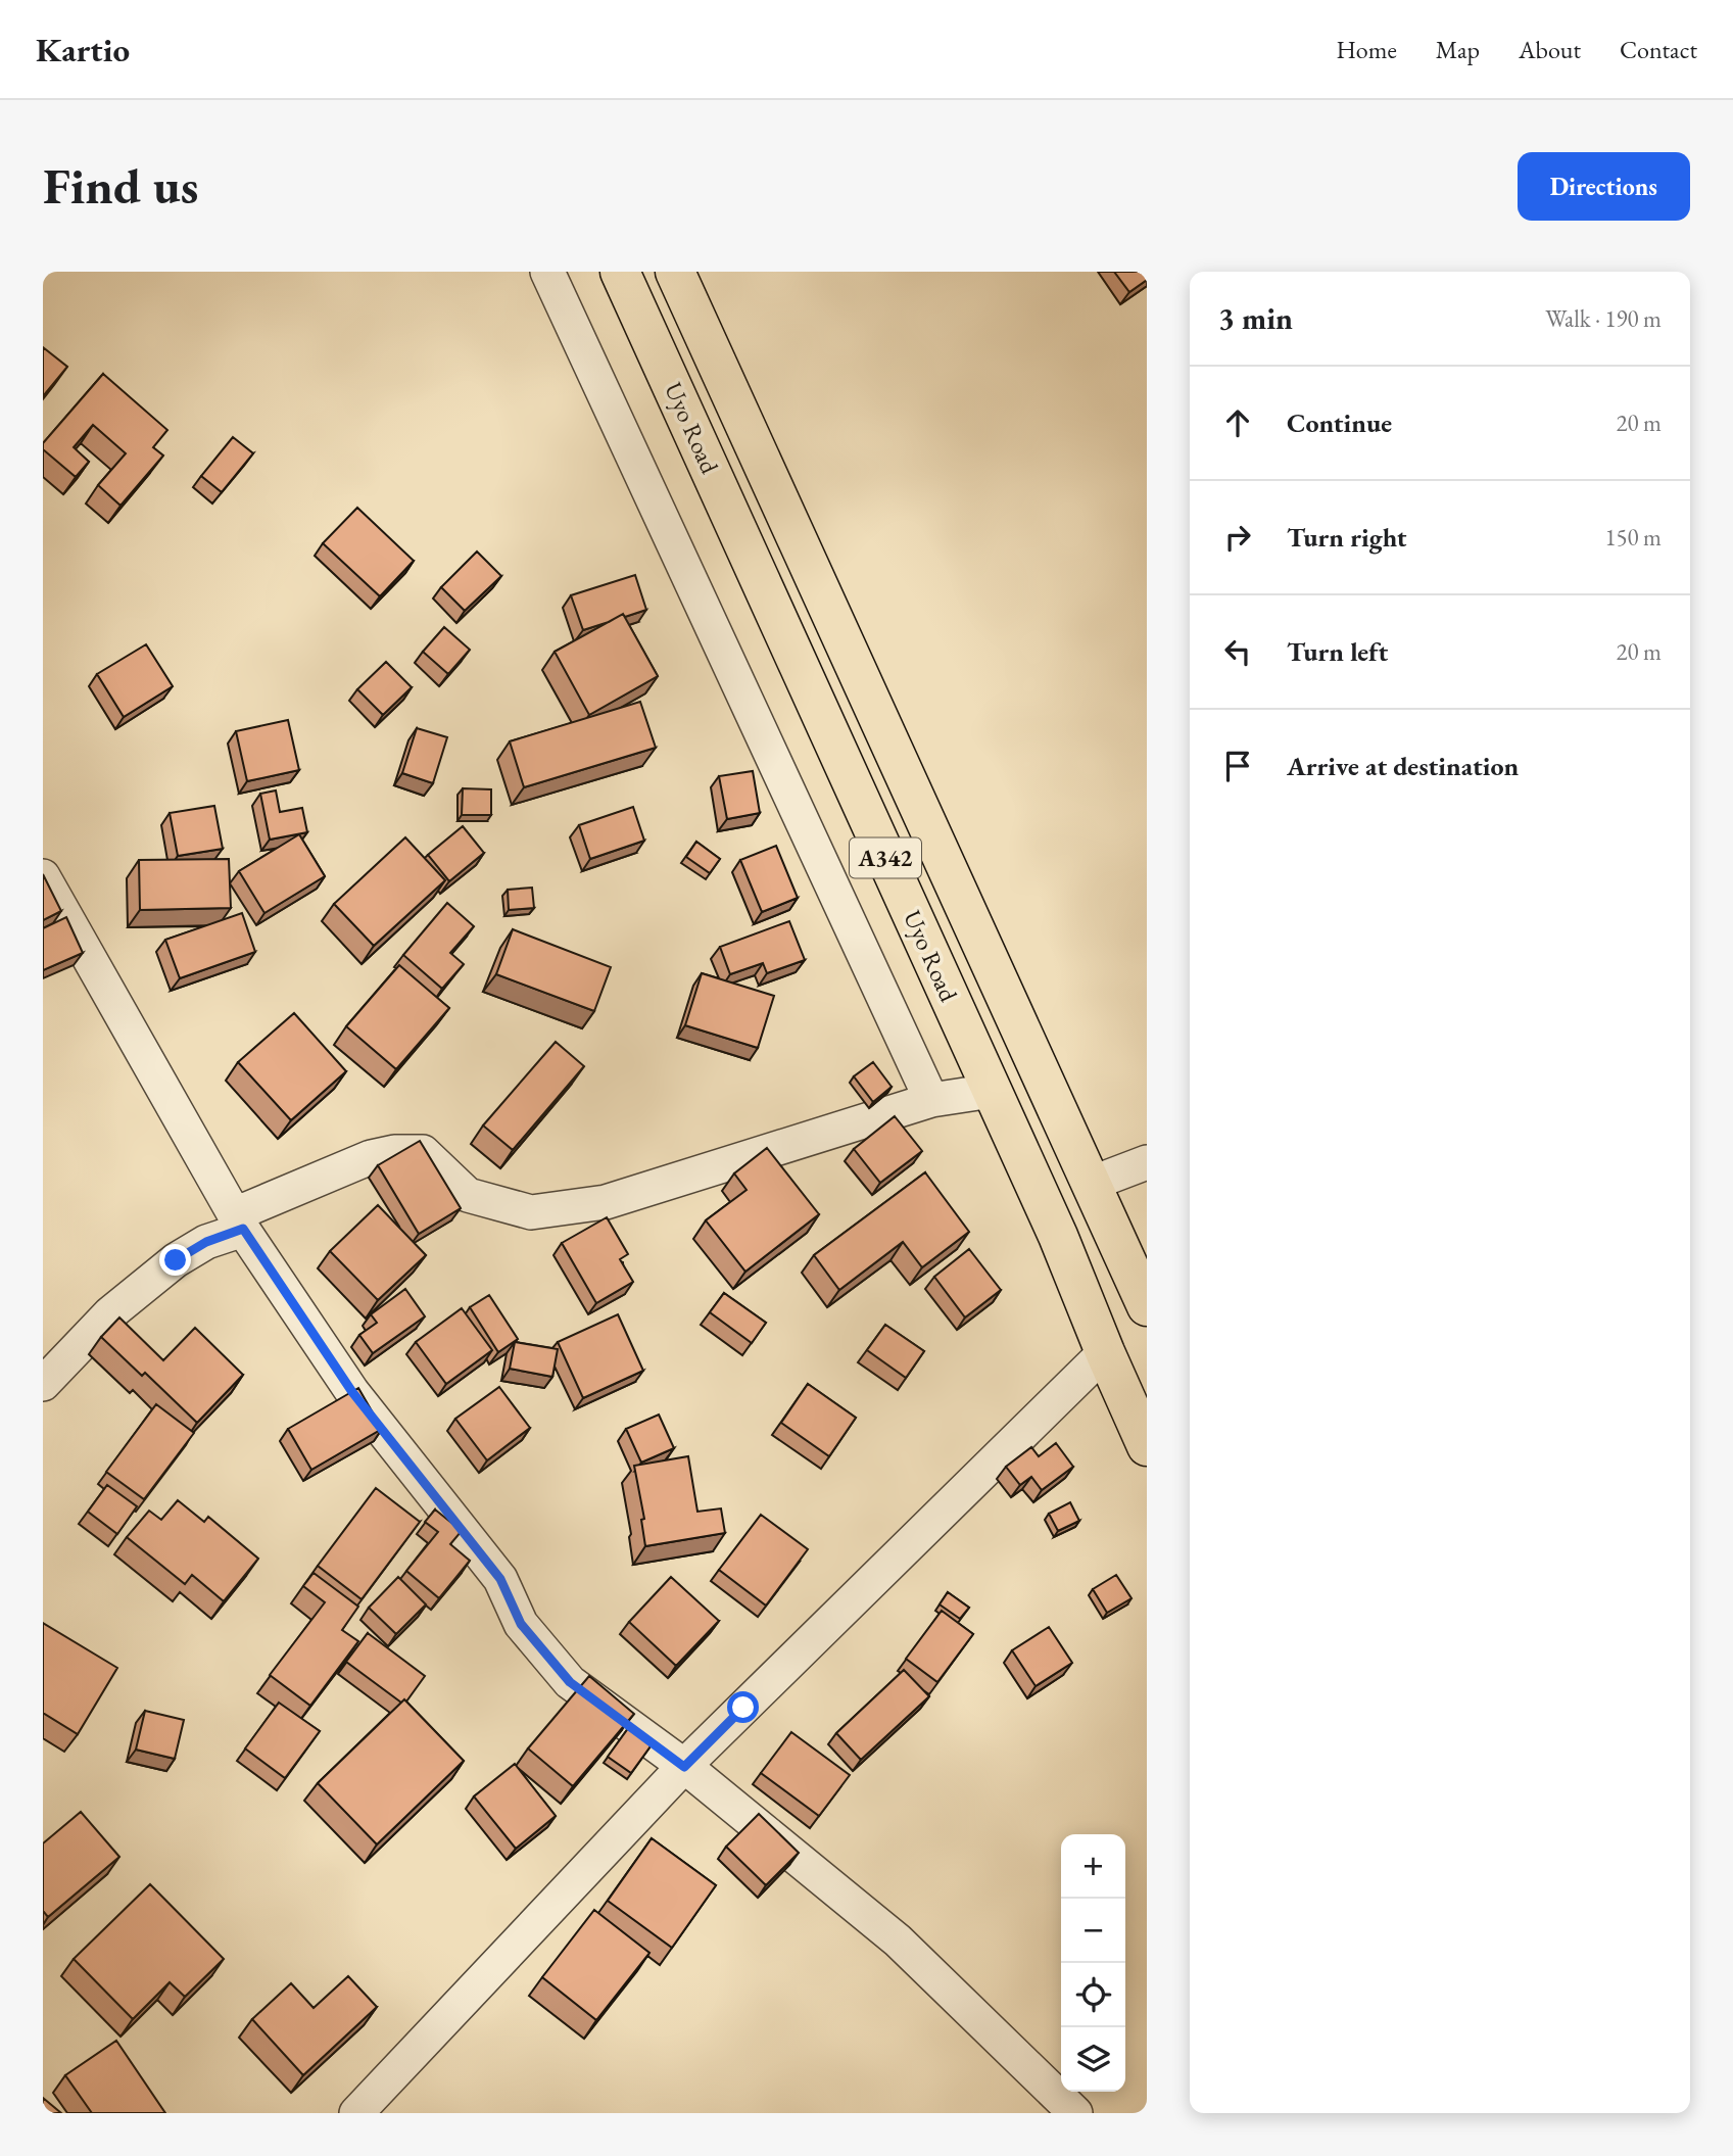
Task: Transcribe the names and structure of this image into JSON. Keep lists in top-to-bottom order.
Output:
{
  "streets": {
    "highway": ["Uyo Road", "A342"]
  },
  "page": {
    "header": "Kartio",
    "nav": [
      "Home",
      "Map",
      "About",
      "Contact"
    ],
    "buttons": "Directions",
    "title": "Find us",
    "heading": ["3 min", "Walk · 190 m"],
    "list": [
      ["Continue", "20 m"],
      ["Turn right", "150 m"],
      ["Turn left", "20 m"],
      "Arrive at destination"
    ],
    "map_buttons": ["+", "−"]
  }
}
